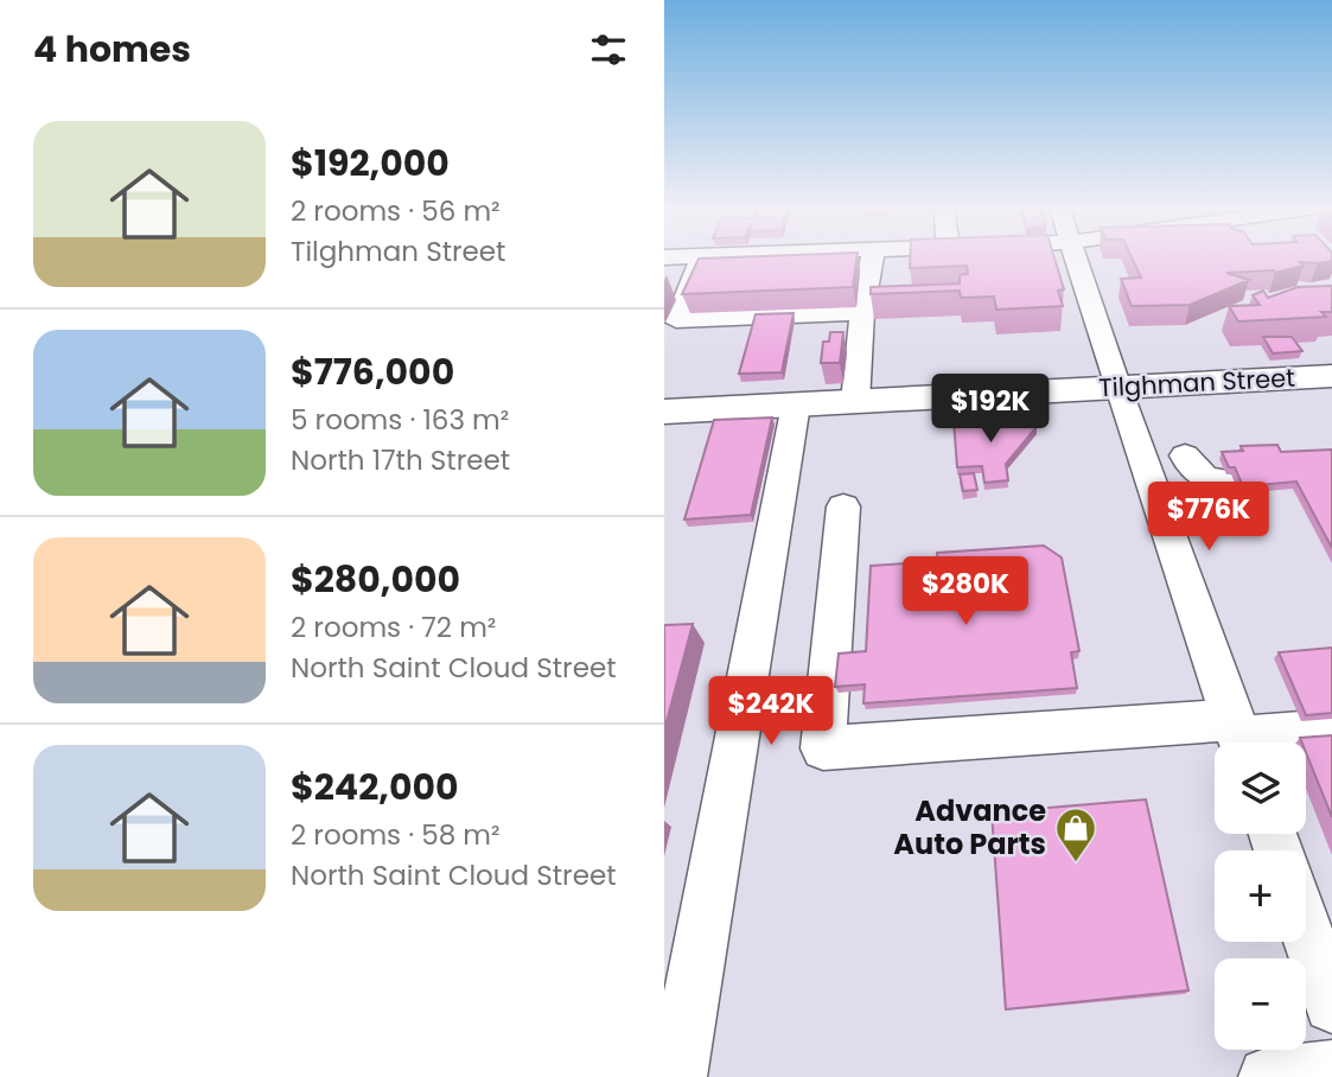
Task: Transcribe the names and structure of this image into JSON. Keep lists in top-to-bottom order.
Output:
{
  "streets": {
    "main road": ["Tilghman Street"]
  },
  "places": {
    "shop": ["Advance Auto Parts"]
  },
  "page": {
    "heading": "4 homes",
    "list": [
      {
        "name": "$192,000",
        "note": "2 rooms · 56 m² · Tilghman Street"
      },
      {
        "name": "$776,000",
        "note": "5 rooms · 163 m² · North 17th Street"
      },
      {
        "name": "$280,000",
        "note": "2 rooms · 72 m² · North Saint Cloud Street"
      },
      {
        "name": "$242,000",
        "note": "2 rooms · 58 m² · North Saint Cloud Street"
      }
    ],
    "price": [
      "$192K",
      "$776K",
      "$280K",
      "$242K"
    ],
    "map_buttons": ["+", "−"]
  }
}
